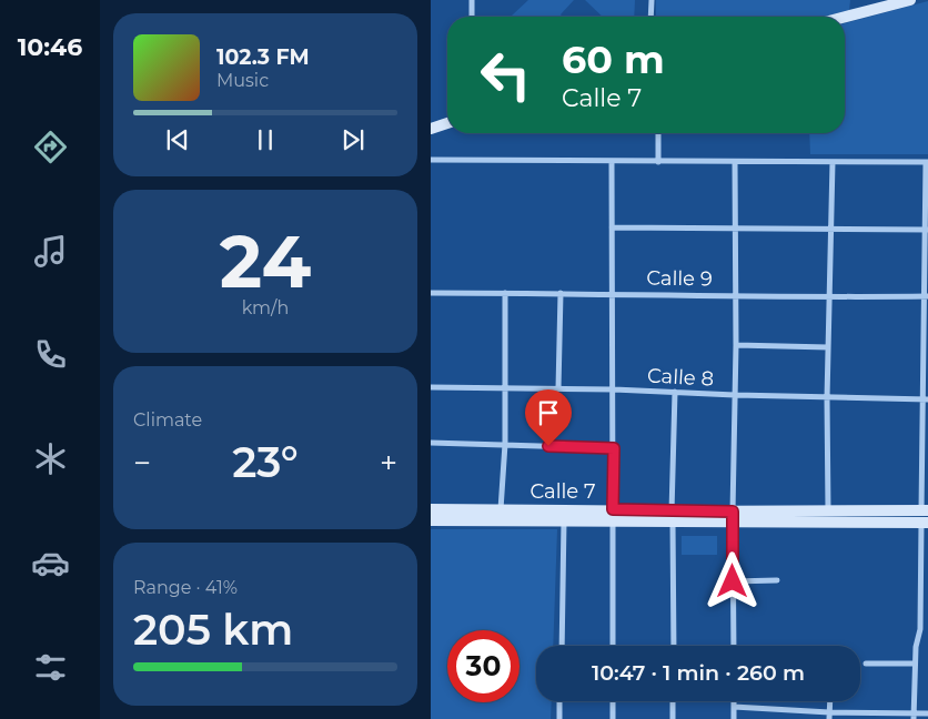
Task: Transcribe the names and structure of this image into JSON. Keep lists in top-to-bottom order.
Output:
{
  "streets": {
    "main road": ["Calle 7"],
    "street": ["Calle 9", "Calle 8"]
  },
  "page": {
    "tabs": "10:46",
    "turn": ["60 m", "Calle 7"],
    "song": ["102.3 FM", "Music"],
    "tile": [
      ["24", "km/h"],
      "Climate",
      ["Range · 41%", "205 km"]
    ],
    "heat": ["−", "23°", "+"],
    "limit": "30",
    "trip": "10:47 · 1 min · 260 m"
  }
}
